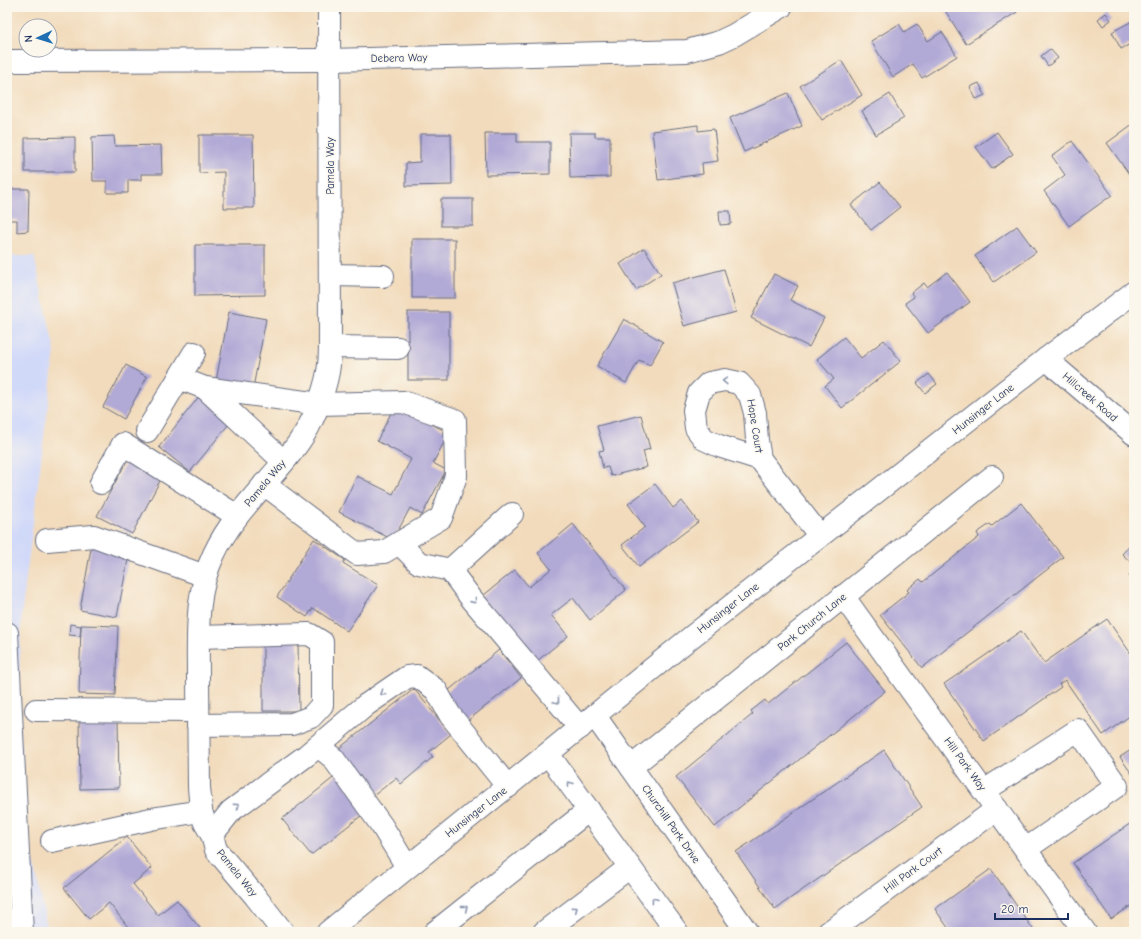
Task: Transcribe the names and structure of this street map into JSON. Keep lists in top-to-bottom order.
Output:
{
  "streets": {
    "street": [
      "Debera Way",
      "Pamela Way",
      "Hillcreek Road",
      "Hunsinger Lane",
      "Hope Court",
      "Park Church Lane",
      "Hill Park Way",
      "Churchill Park Drive",
      "Hill Park Court"
    ]
  },
  "crossings": [
    ["Debera Way", "Pamela Way"],
    ["Hillcreek Road", "Hunsinger Lane"],
    ["Hunsinger Lane", "Hope Court"],
    ["Hunsinger Lane", "Churchill Park Drive"],
    ["Park Church Lane", "Hill Park Way"],
    ["Park Church Lane", "Churchill Park Drive"],
    ["Hill Park Way", "Hill Park Court"]
  ],
  "one_way": ["Churchill Park Drive"],
  "scale_bar": "20 m",
  "north": "left"
}
